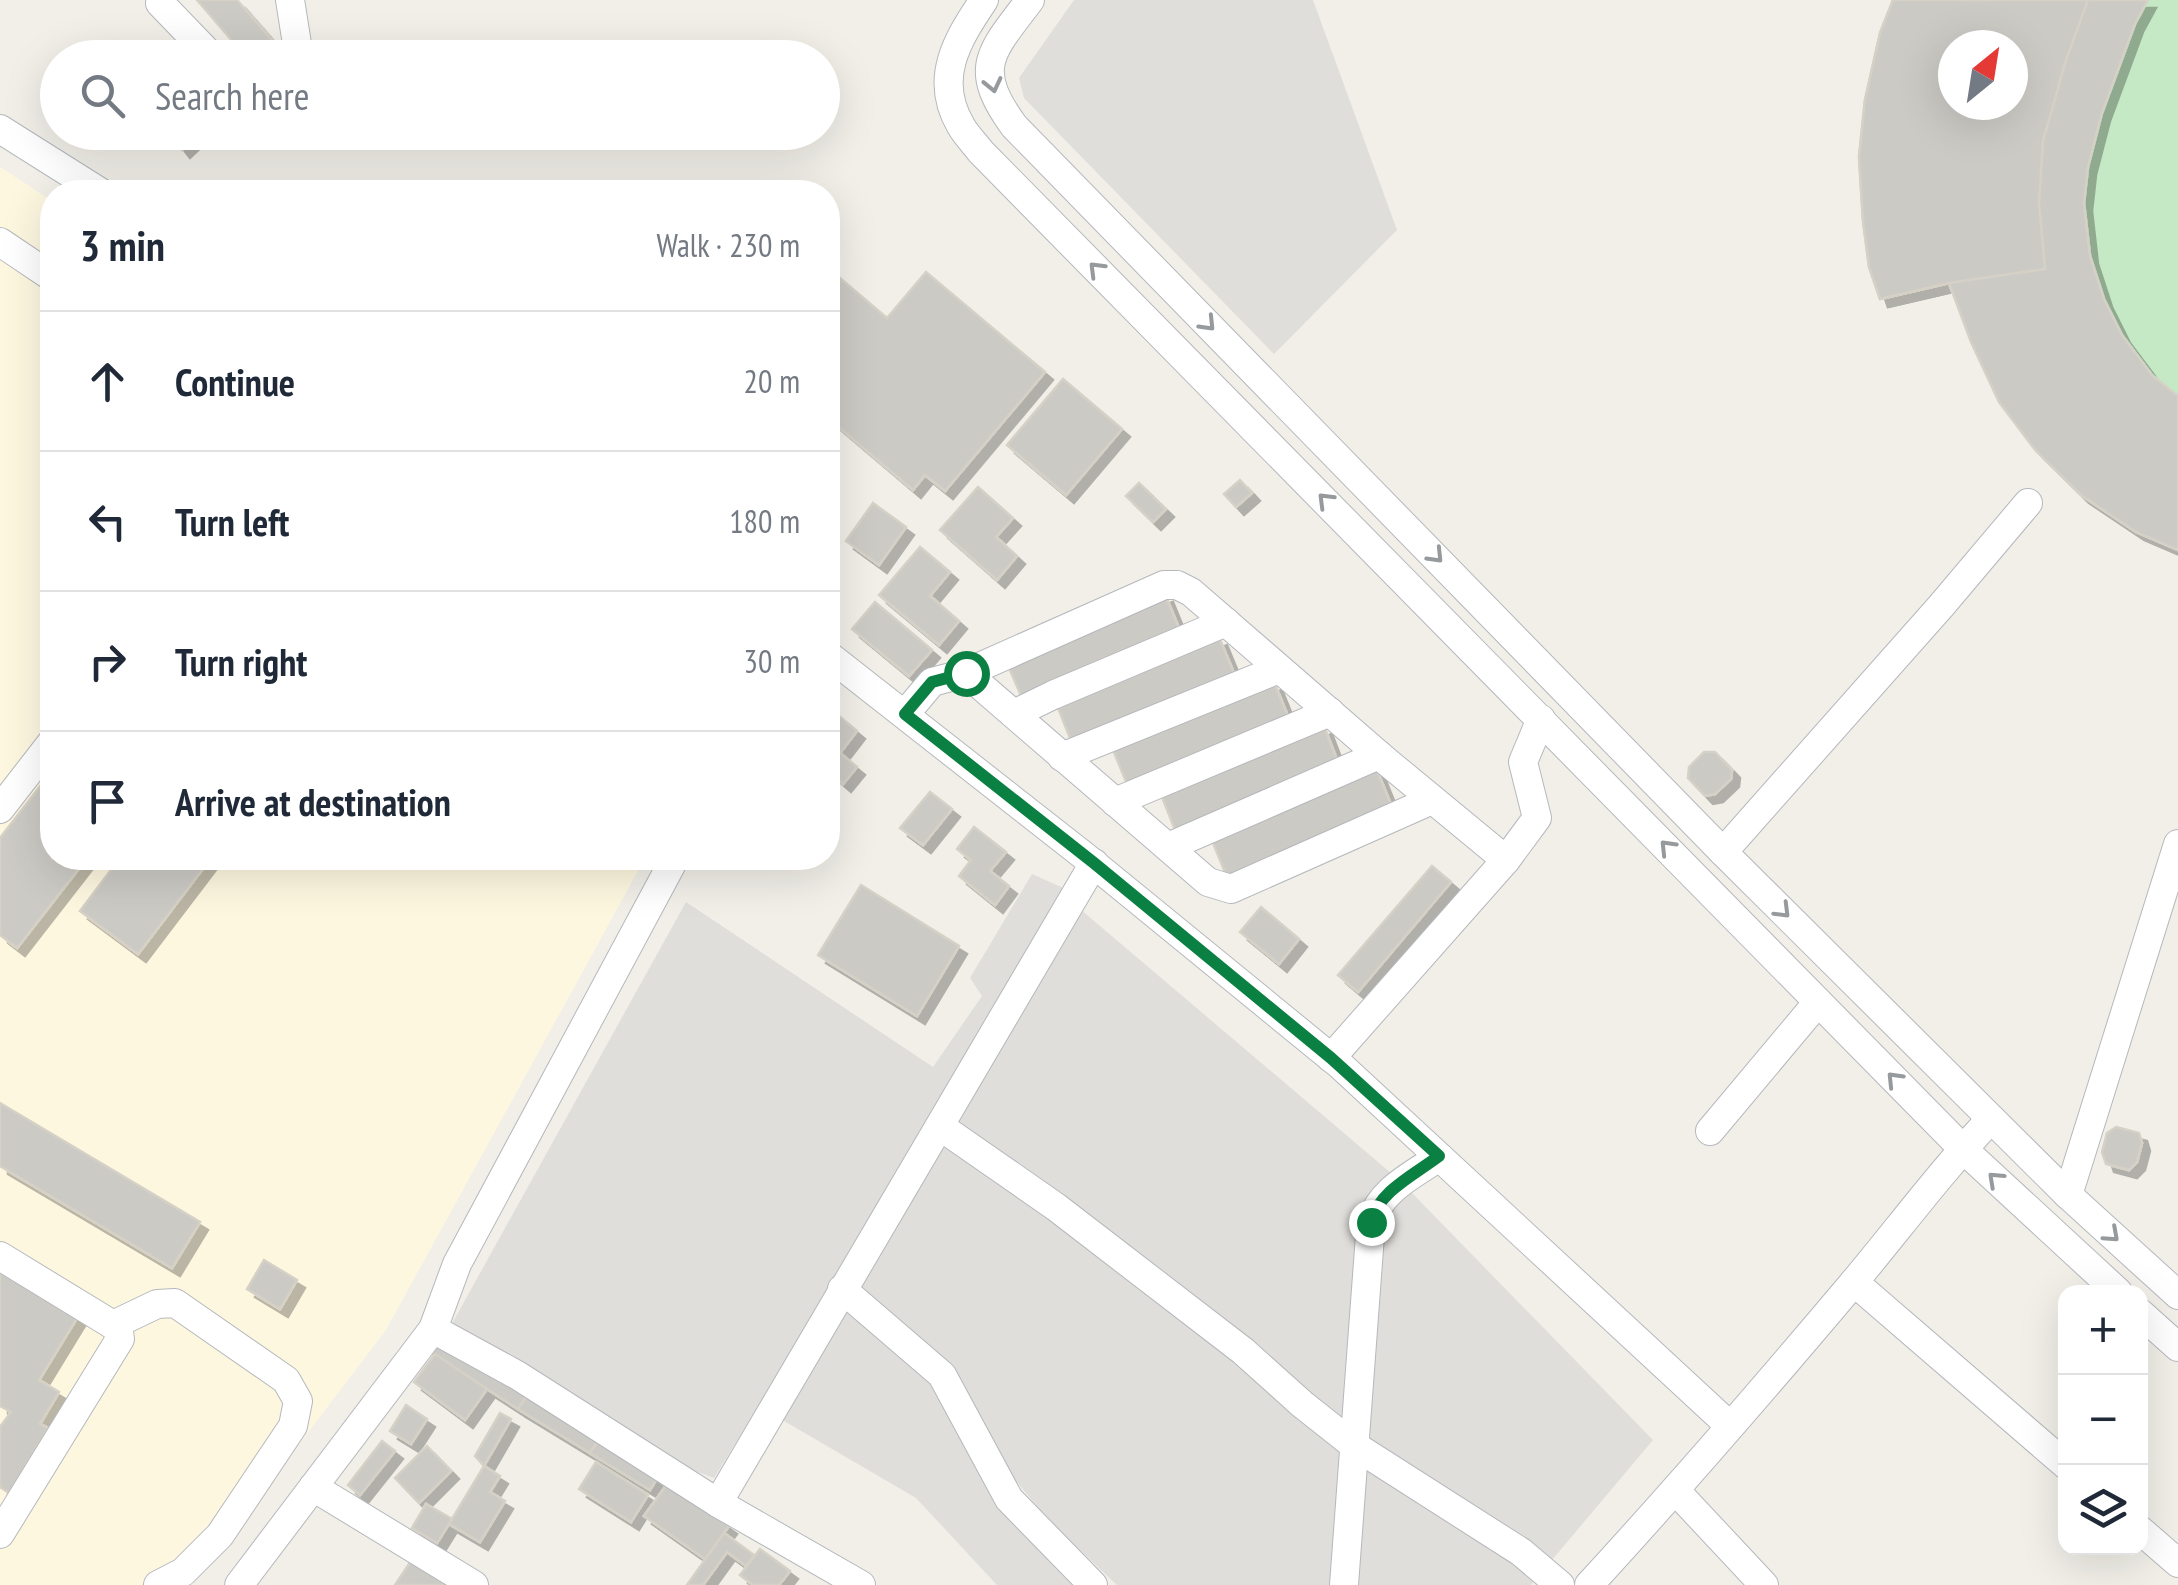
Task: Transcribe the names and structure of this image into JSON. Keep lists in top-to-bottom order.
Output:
{
  "north": "top right",
  "page": {
    "search": "Search here",
    "heading": ["3 min", "Walk · 230 m"],
    "list": [
      ["Continue", "20 m"],
      ["Turn left", "180 m"],
      ["Turn right", "30 m"],
      "Arrive at destination"
    ],
    "map_buttons": ["+", "−"]
  }
}
